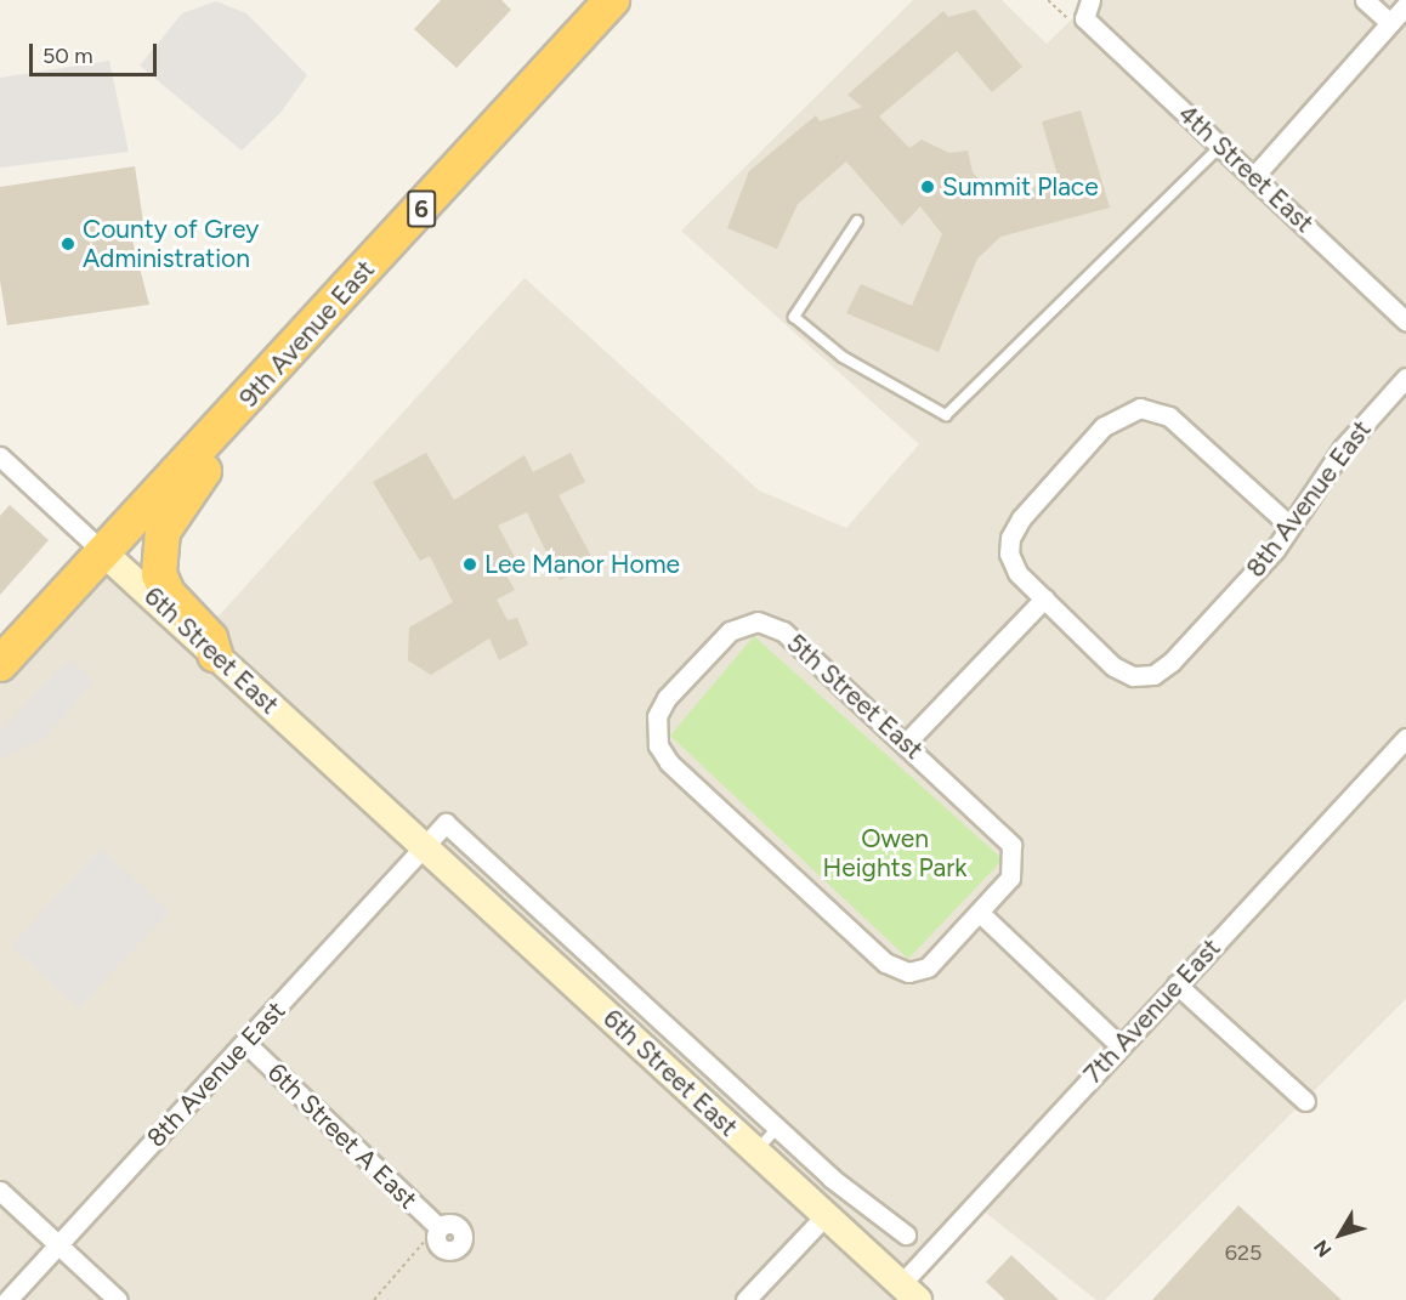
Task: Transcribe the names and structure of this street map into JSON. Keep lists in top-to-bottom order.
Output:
{
  "streets": {
    "highway": ["6", "9th Avenue East"],
    "main road": ["6th Street East"],
    "street": [
      "4th Street East",
      "8th Avenue East",
      "5th Street East",
      "7th Avenue East",
      "6th Street A East"
    ]
  },
  "crossings": [
    ["9th Avenue East", "6th Street East"],
    ["8th Avenue East", "6th Street East"],
    ["8th Avenue East", "6th Street A East"],
    ["6th Street East", "7th Avenue East"]
  ],
  "parks": ["Owen Heights Park"],
  "places": ["Summit Place", "County of Grey Administration", "Lee Manor Home"],
  "house_numbers": ["625"],
  "scale_bar": "50 m",
  "north": "bottom left"
}
